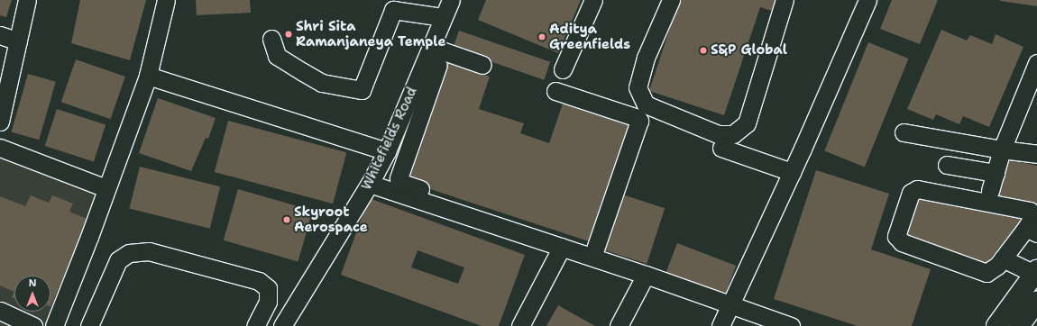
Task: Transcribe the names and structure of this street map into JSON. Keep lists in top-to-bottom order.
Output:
{
  "streets": {
    "street": ["Whitefields Road"]
  },
  "places": [
    "Shri Sita Ramanjaneya Temple",
    "Aditya Greenfields",
    "S&P Global",
    "Skyroot Aerospace"
  ],
  "north": "top"
}
